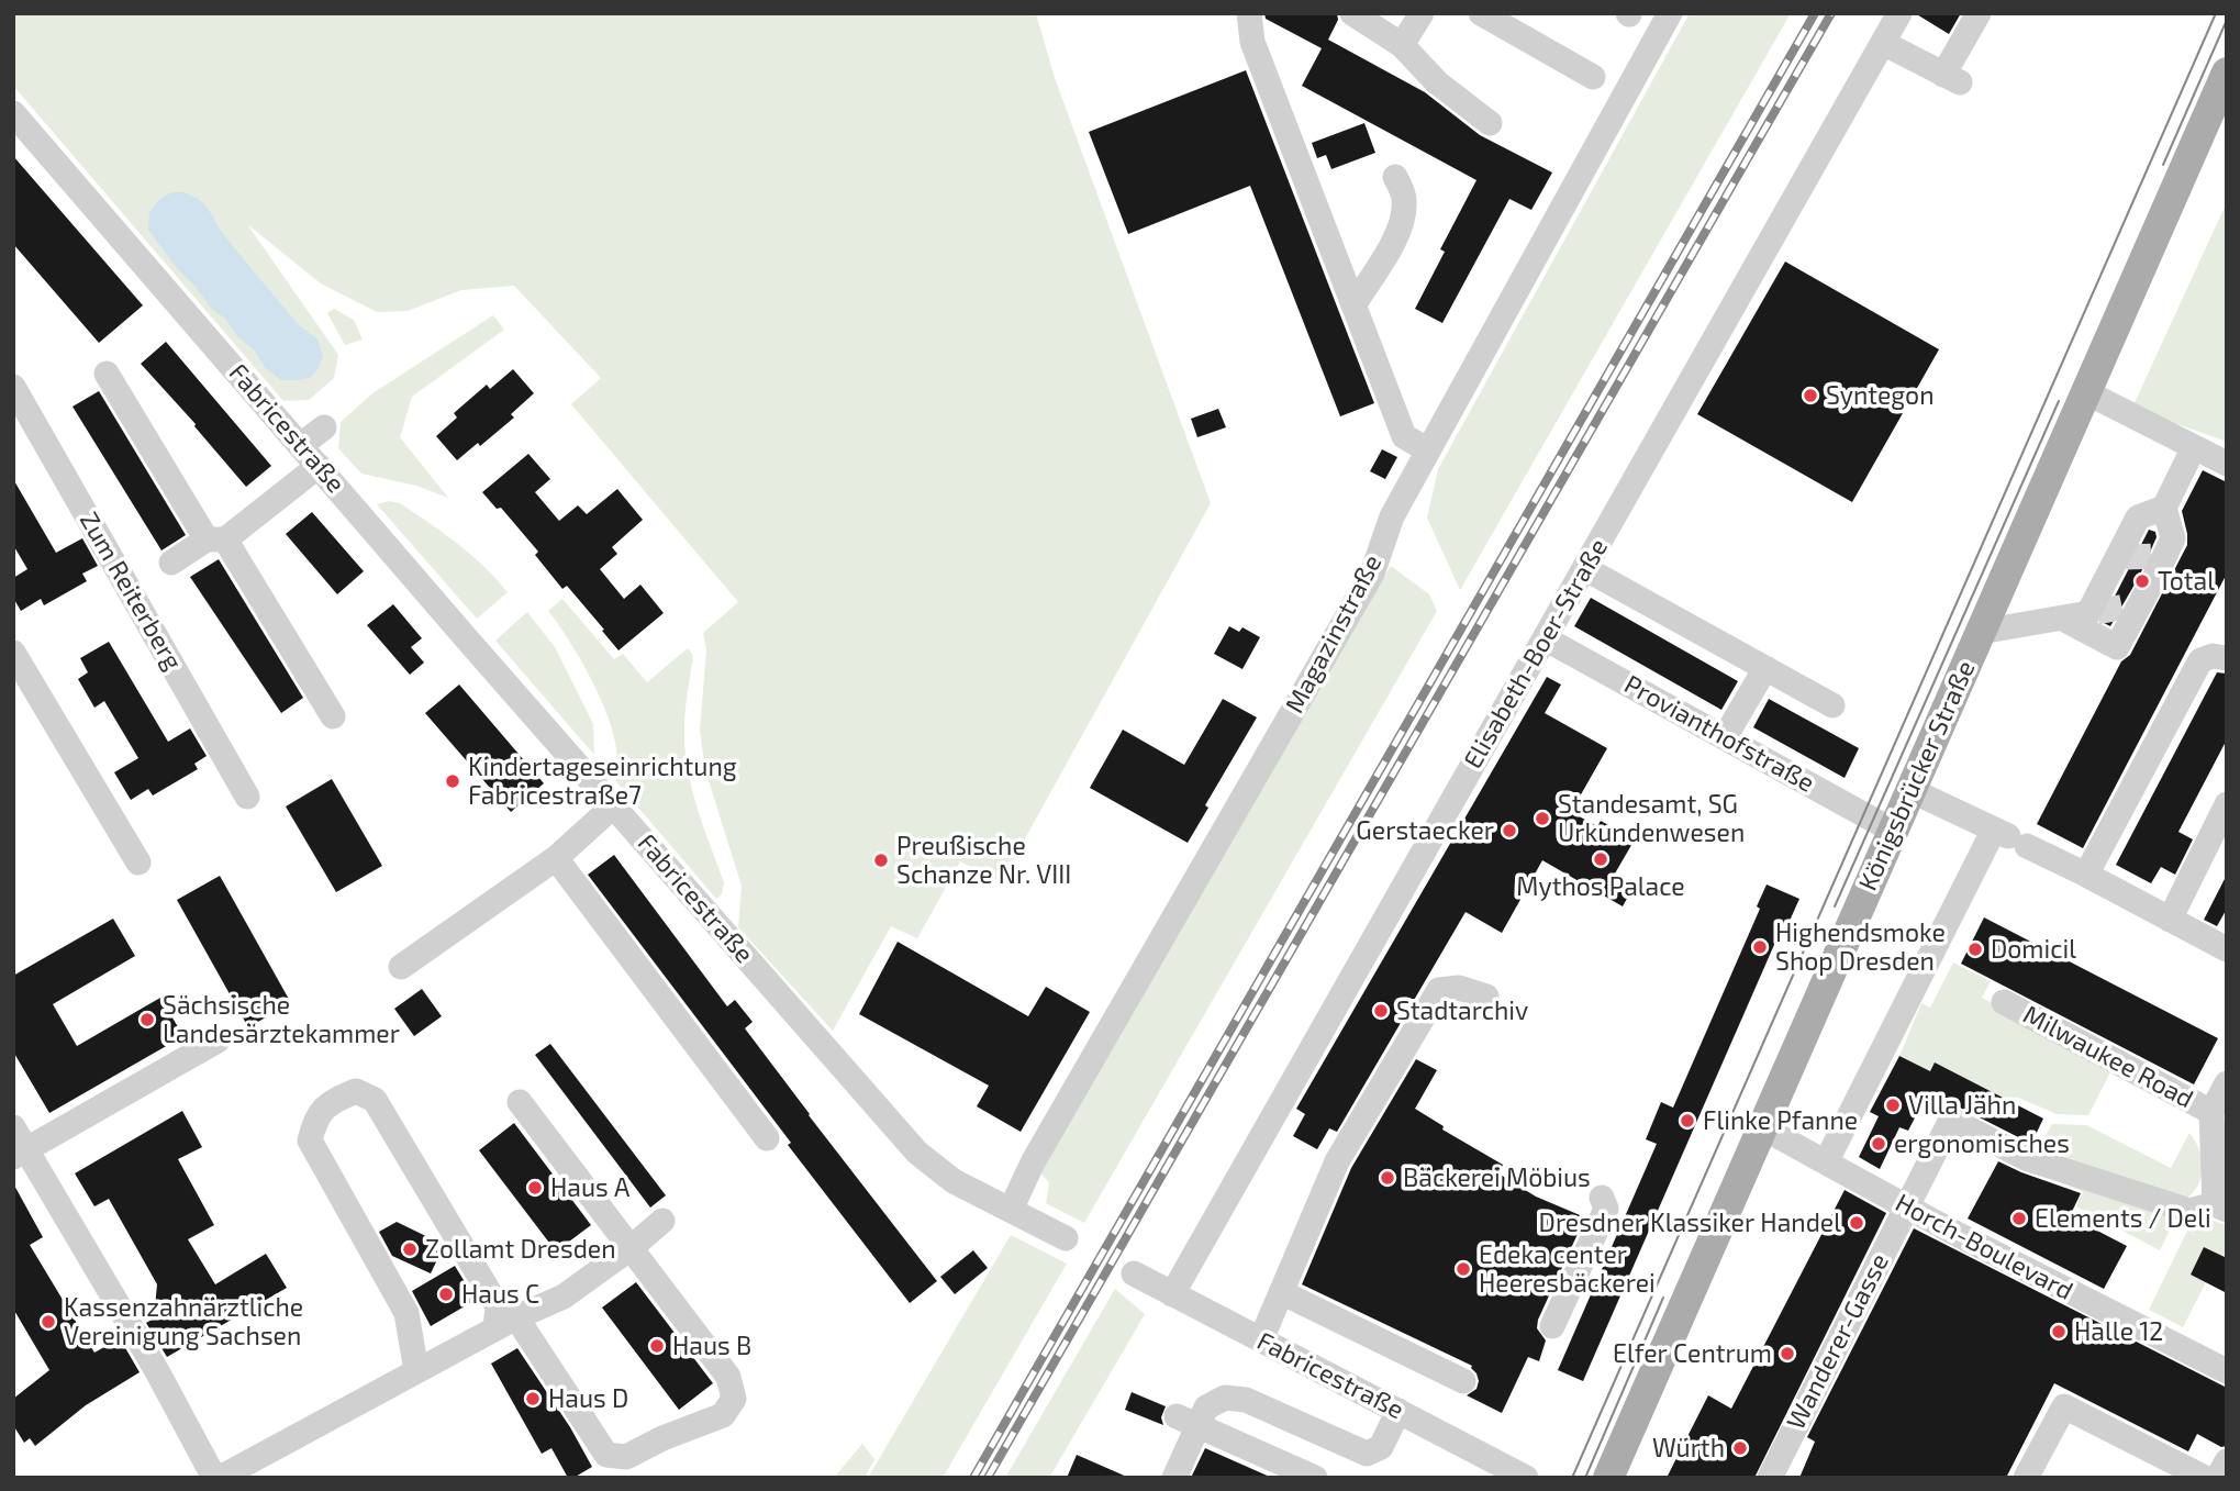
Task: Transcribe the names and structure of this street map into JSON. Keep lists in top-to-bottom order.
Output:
{
  "streets": {
    "main road": ["Königsbrücker Straße"],
    "street": [
      "Fabricestraße",
      "Zum Reiterberg",
      "Magazinstraße",
      "Elisabeth-Boer-Straße",
      "Provianthofstraße",
      "Milwaukee Road",
      "Horch-Boulevard",
      "Wanderer-Gasse"
    ]
  },
  "crossings": [
    ["Fabricestraße", "Magazinstraße"],
    ["Fabricestraße", "Elisabeth-Boer-Straße"],
    ["Elisabeth-Boer-Straße", "Provianthofstraße"],
    ["Provianthofstraße", "Königsbrücker Straße"],
    ["Königsbrücker Straße", "Horch-Boulevard"],
    ["Horch-Boulevard", "Wanderer-Gasse"]
  ],
  "places": [
    "Syntegon",
    "Total",
    "Kindertageseinrichtung Fabricestraße7",
    "Standesamt, SG Urkundenwesen",
    "Gerstaecker",
    "Mythos Palace",
    "Preußische Schanze Nr. VIII",
    "Highendsmoke Shop Dresden",
    "Domicil",
    "Stadtarchiv",
    "Sächsische Landesärztekammer",
    "Villa Jähn",
    "Flinke Pfanne",
    "ergonomisches",
    "Bäckerei Möbius",
    "Haus A",
    "Elements / Deli",
    "Dresdner Klassiker Handel",
    "Zollamt Dresden",
    "Edeka center Heeresbäckerei",
    "Haus C",
    "Kassenzahnärztliche Vereinigung Sachsen",
    "Halle 12",
    "Haus B",
    "Elfer Centrum",
    "Haus D",
    "Würth"
  ]
}
